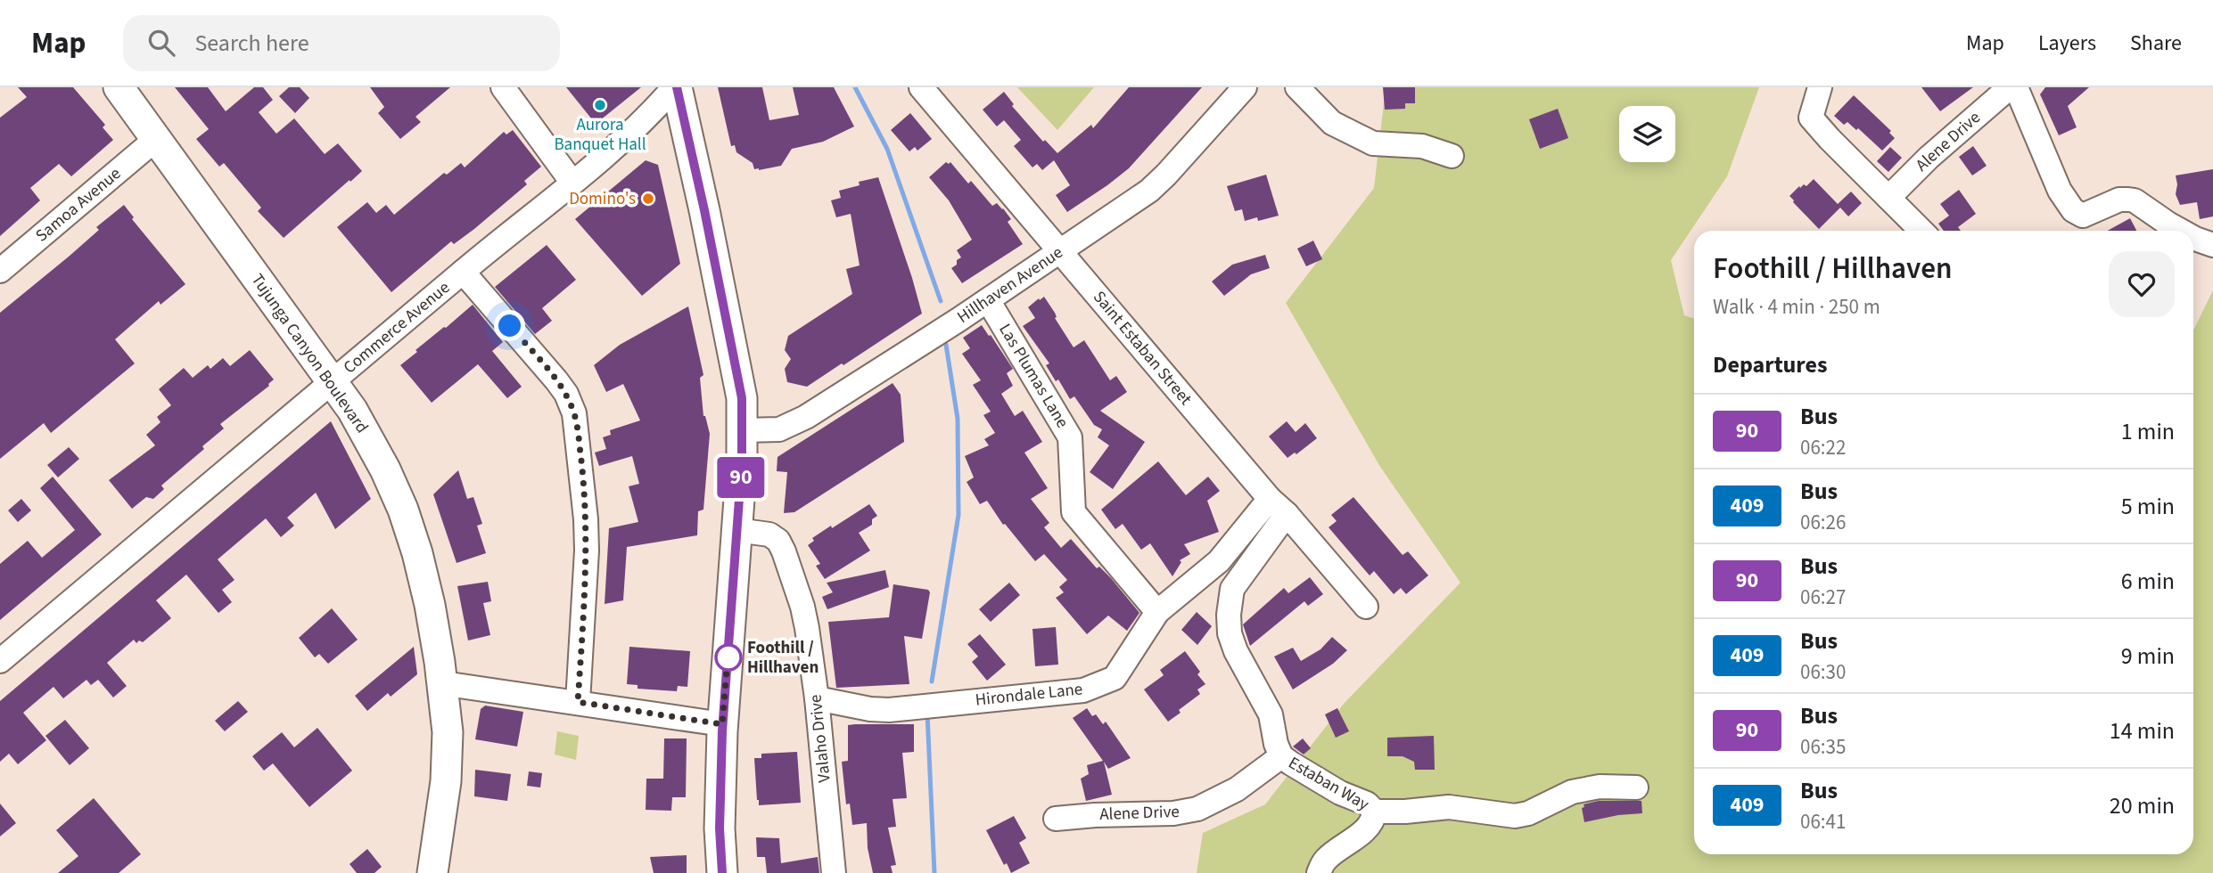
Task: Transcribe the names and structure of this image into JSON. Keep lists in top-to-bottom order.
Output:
{
  "streets": {
    "main road": ["Tujunga Canyon Boulevard"],
    "street": [
      "Alene Drive",
      "Samoa Avenue",
      "Hillhaven Avenue",
      "Commerce Avenue",
      "Saint Estaban Street",
      "Las Plumas Lane",
      "Hirondale Lane",
      "Valaho Drive",
      "Estaban Way"
    ]
  },
  "crossings": [
    ["Alene Drive", "Estaban Way"],
    ["Samoa Avenue", "Tujunga Canyon Boulevard"],
    ["Hillhaven Avenue", "Saint Estaban Street"],
    ["Hillhaven Avenue", "Las Plumas Lane"],
    ["Commerce Avenue", "Tujunga Canyon Boulevard"],
    ["Saint Estaban Street", "Hirondale Lane"],
    ["Saint Estaban Street", "Estaban Way"],
    ["Las Plumas Lane", "Hirondale Lane"],
    ["Hirondale Lane", "Valaho Drive"],
    ["Hirondale Lane", "Estaban Way"]
  ],
  "places": ["Aurora Banquet Hall", "Domino's", "Foothill / Hillhaven"],
  "lines": ["bus line 90"],
  "page": {
    "header": "Map",
    "search": "Search here",
    "nav": ["Map", "Layers", "Share"],
    "on_map": "90",
    "heading": [
      ["Foothill / Hillhaven", "Walk · 4 min · 250 m"],
      "Departures"
    ],
    "list": [
      {
        "mark": "90",
        "name": "Bus",
        "note": "06:22",
        "value": "1 min"
      },
      {
        "mark": "409",
        "name": "Bus",
        "note": "06:26",
        "value": "5 min"
      },
      {
        "mark": "90",
        "name": "Bus",
        "note": "06:27",
        "value": "6 min"
      },
      {
        "mark": "409",
        "name": "Bus",
        "note": "06:30",
        "value": "9 min"
      },
      {
        "mark": "90",
        "name": "Bus",
        "note": "06:35",
        "value": "14 min"
      },
      {
        "mark": "409",
        "name": "Bus",
        "note": "06:41",
        "value": "20 min"
      }
    ]
  }
}
